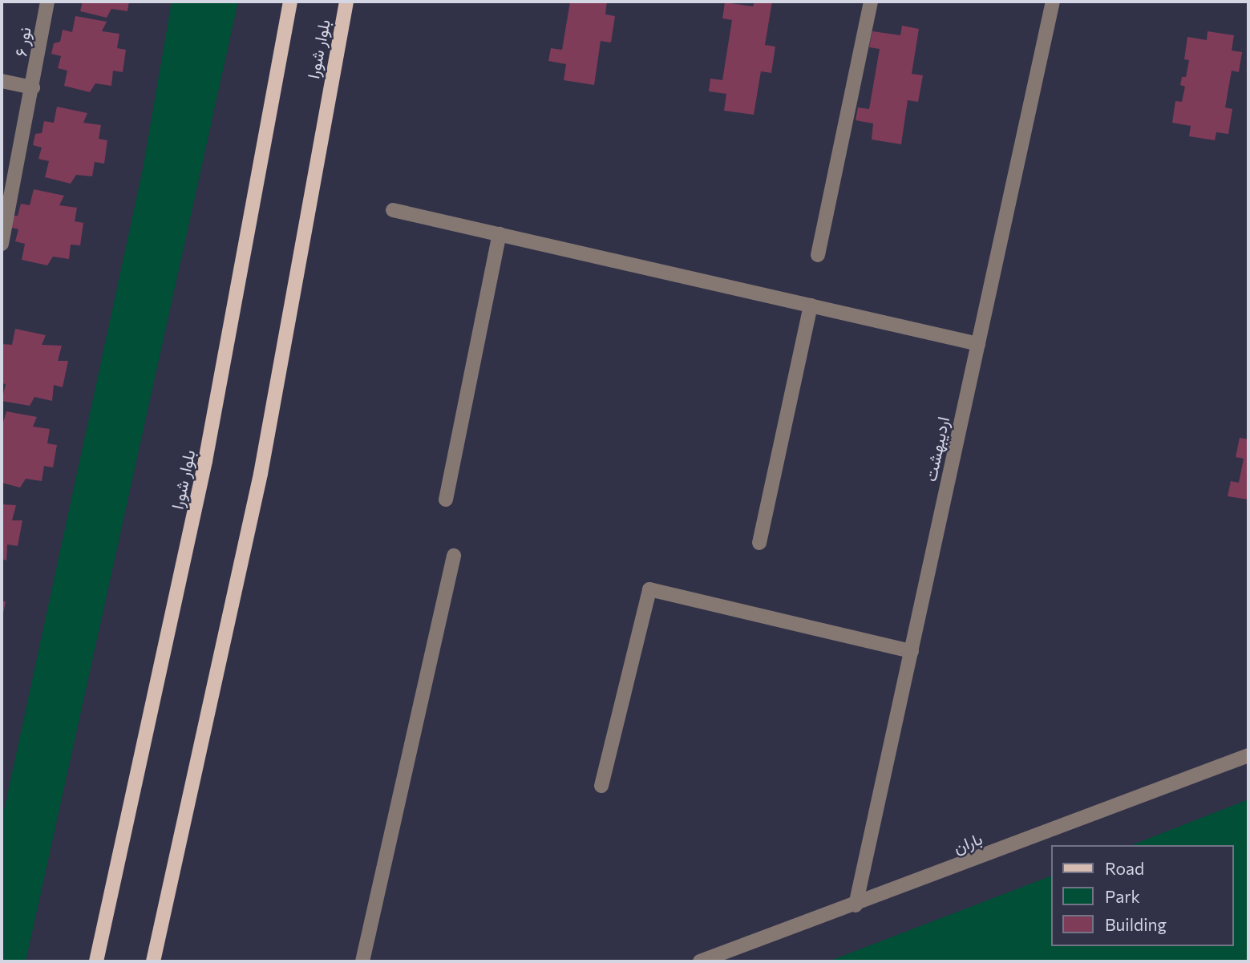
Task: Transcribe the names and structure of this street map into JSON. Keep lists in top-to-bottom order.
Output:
{
  "streets": {
    "main road": ["بلوار شورا"],
    "street": ["نور ۶", "اردیبهشت", "باران"]
  },
  "crossings": [
    ["اردیبهشت", "باران"]
  ],
  "legend": ["Road", "Park", "Building"]
}
